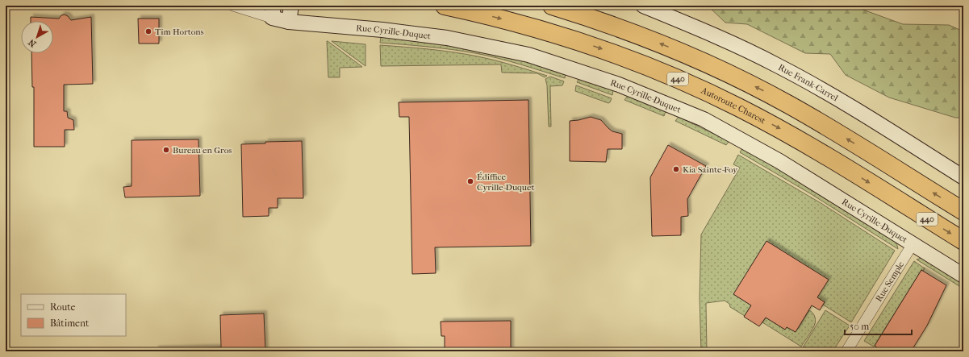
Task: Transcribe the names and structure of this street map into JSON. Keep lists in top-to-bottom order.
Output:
{
  "streets": {
    "highway": ["440", "Autoroute Charest"],
    "street": ["Rue Cyrille-Duquet", "Rue Frank-Carrel", "Rue Semple"]
  },
  "crossings": [
    ["Rue Cyrille-Duquet", "Rue Semple"]
  ],
  "places": [
    "Tim Hortons",
    "Bureau en Gros",
    "Kia Sainte-Foy",
    "Édiffice Cyrille-Duquet"
  ],
  "legend": ["Route", "Bâtiment"],
  "scale_bar": "50 m",
  "north": "bottom left"
}
